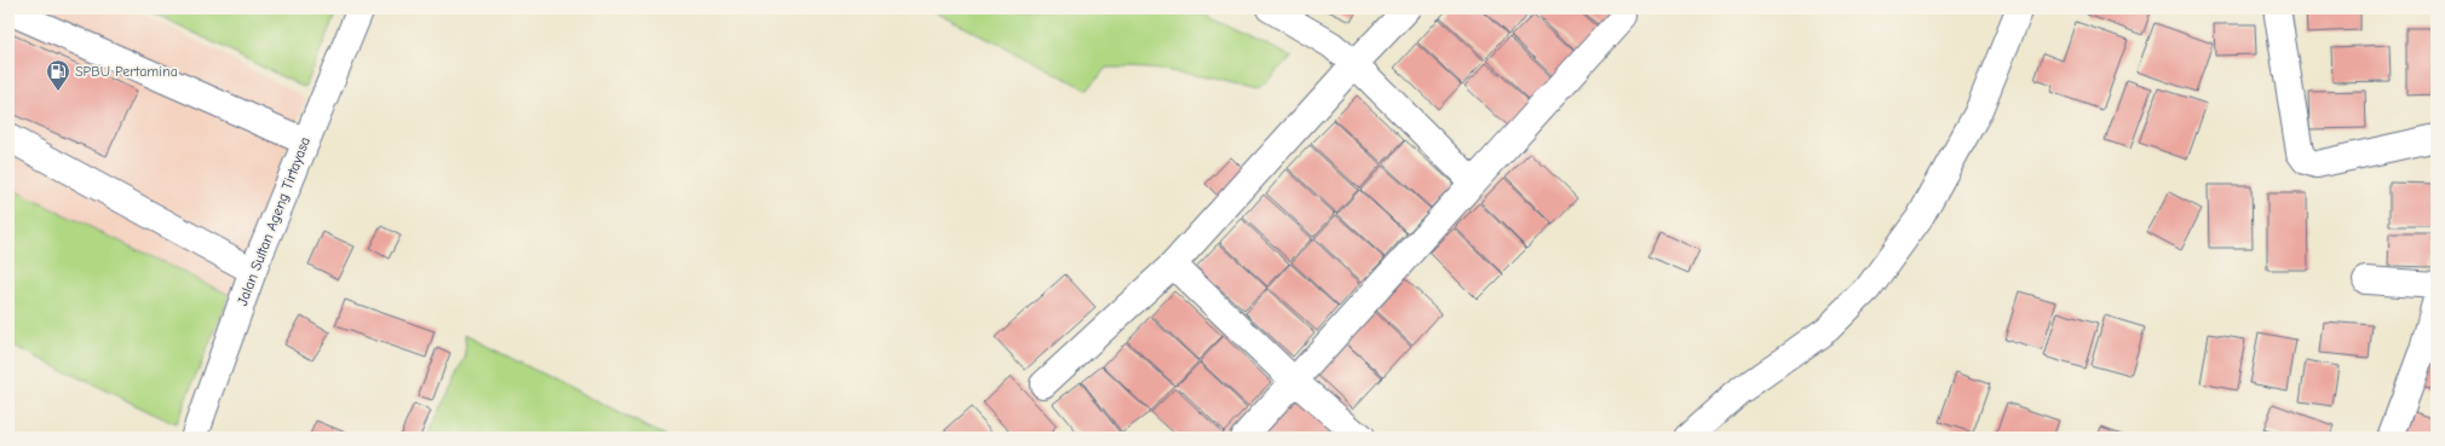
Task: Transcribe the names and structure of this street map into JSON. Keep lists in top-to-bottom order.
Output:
{
  "streets": {
    "street": ["Jalan Sultan Ageng Tirtayasa"]
  },
  "places": {
    "fuel station": ["SPBU Pertamina"]
  }
}
